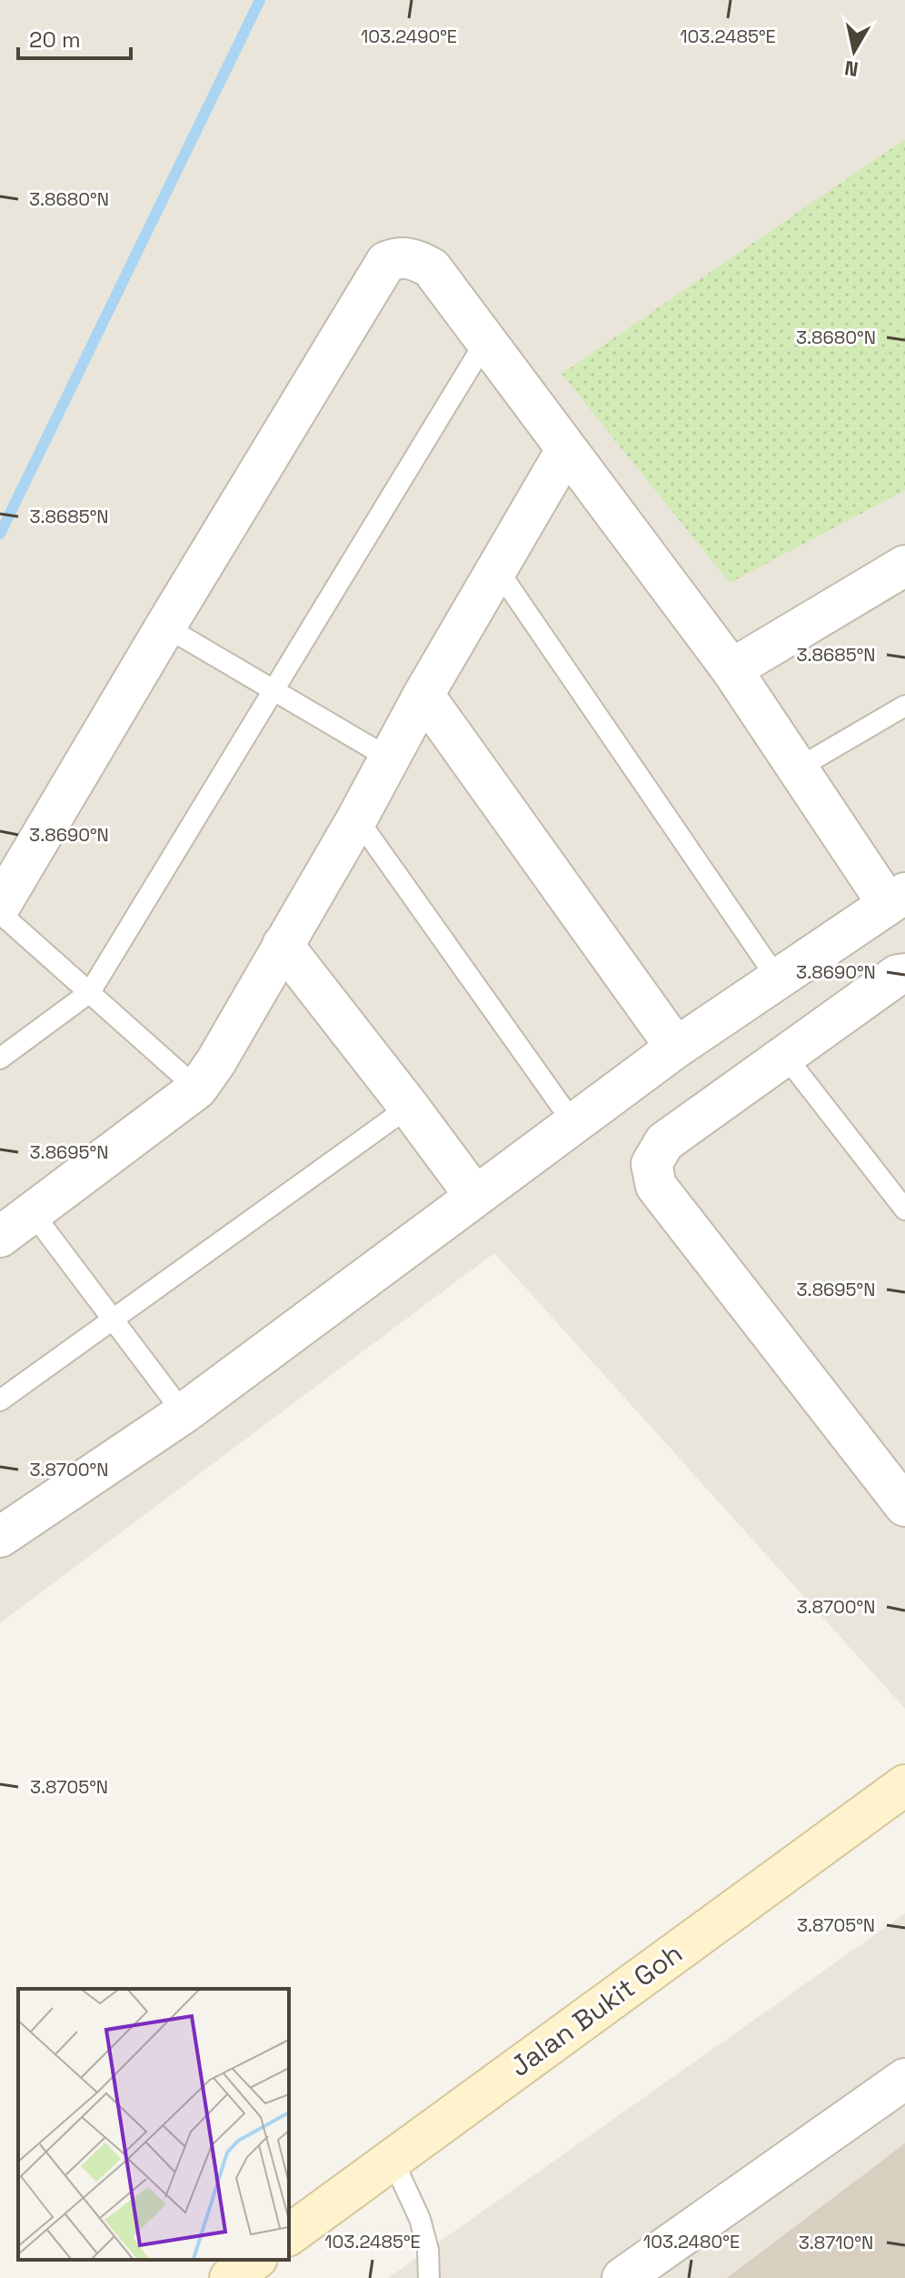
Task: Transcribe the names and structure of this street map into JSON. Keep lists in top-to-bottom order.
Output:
{
  "streets": {
    "main road": ["Jalan Bukit Goh"]
  },
  "scale_bar": "20 m",
  "north": "bottom",
  "coordinates": [
    "103.2490°E",
    "103.2485°E",
    "3.8680°N",
    "3.8685°N",
    "3.8690°N",
    "3.8695°N",
    "3.8700°N",
    "3.8705°N",
    "103.2480°E",
    "3.8710°N"
  ]
}
